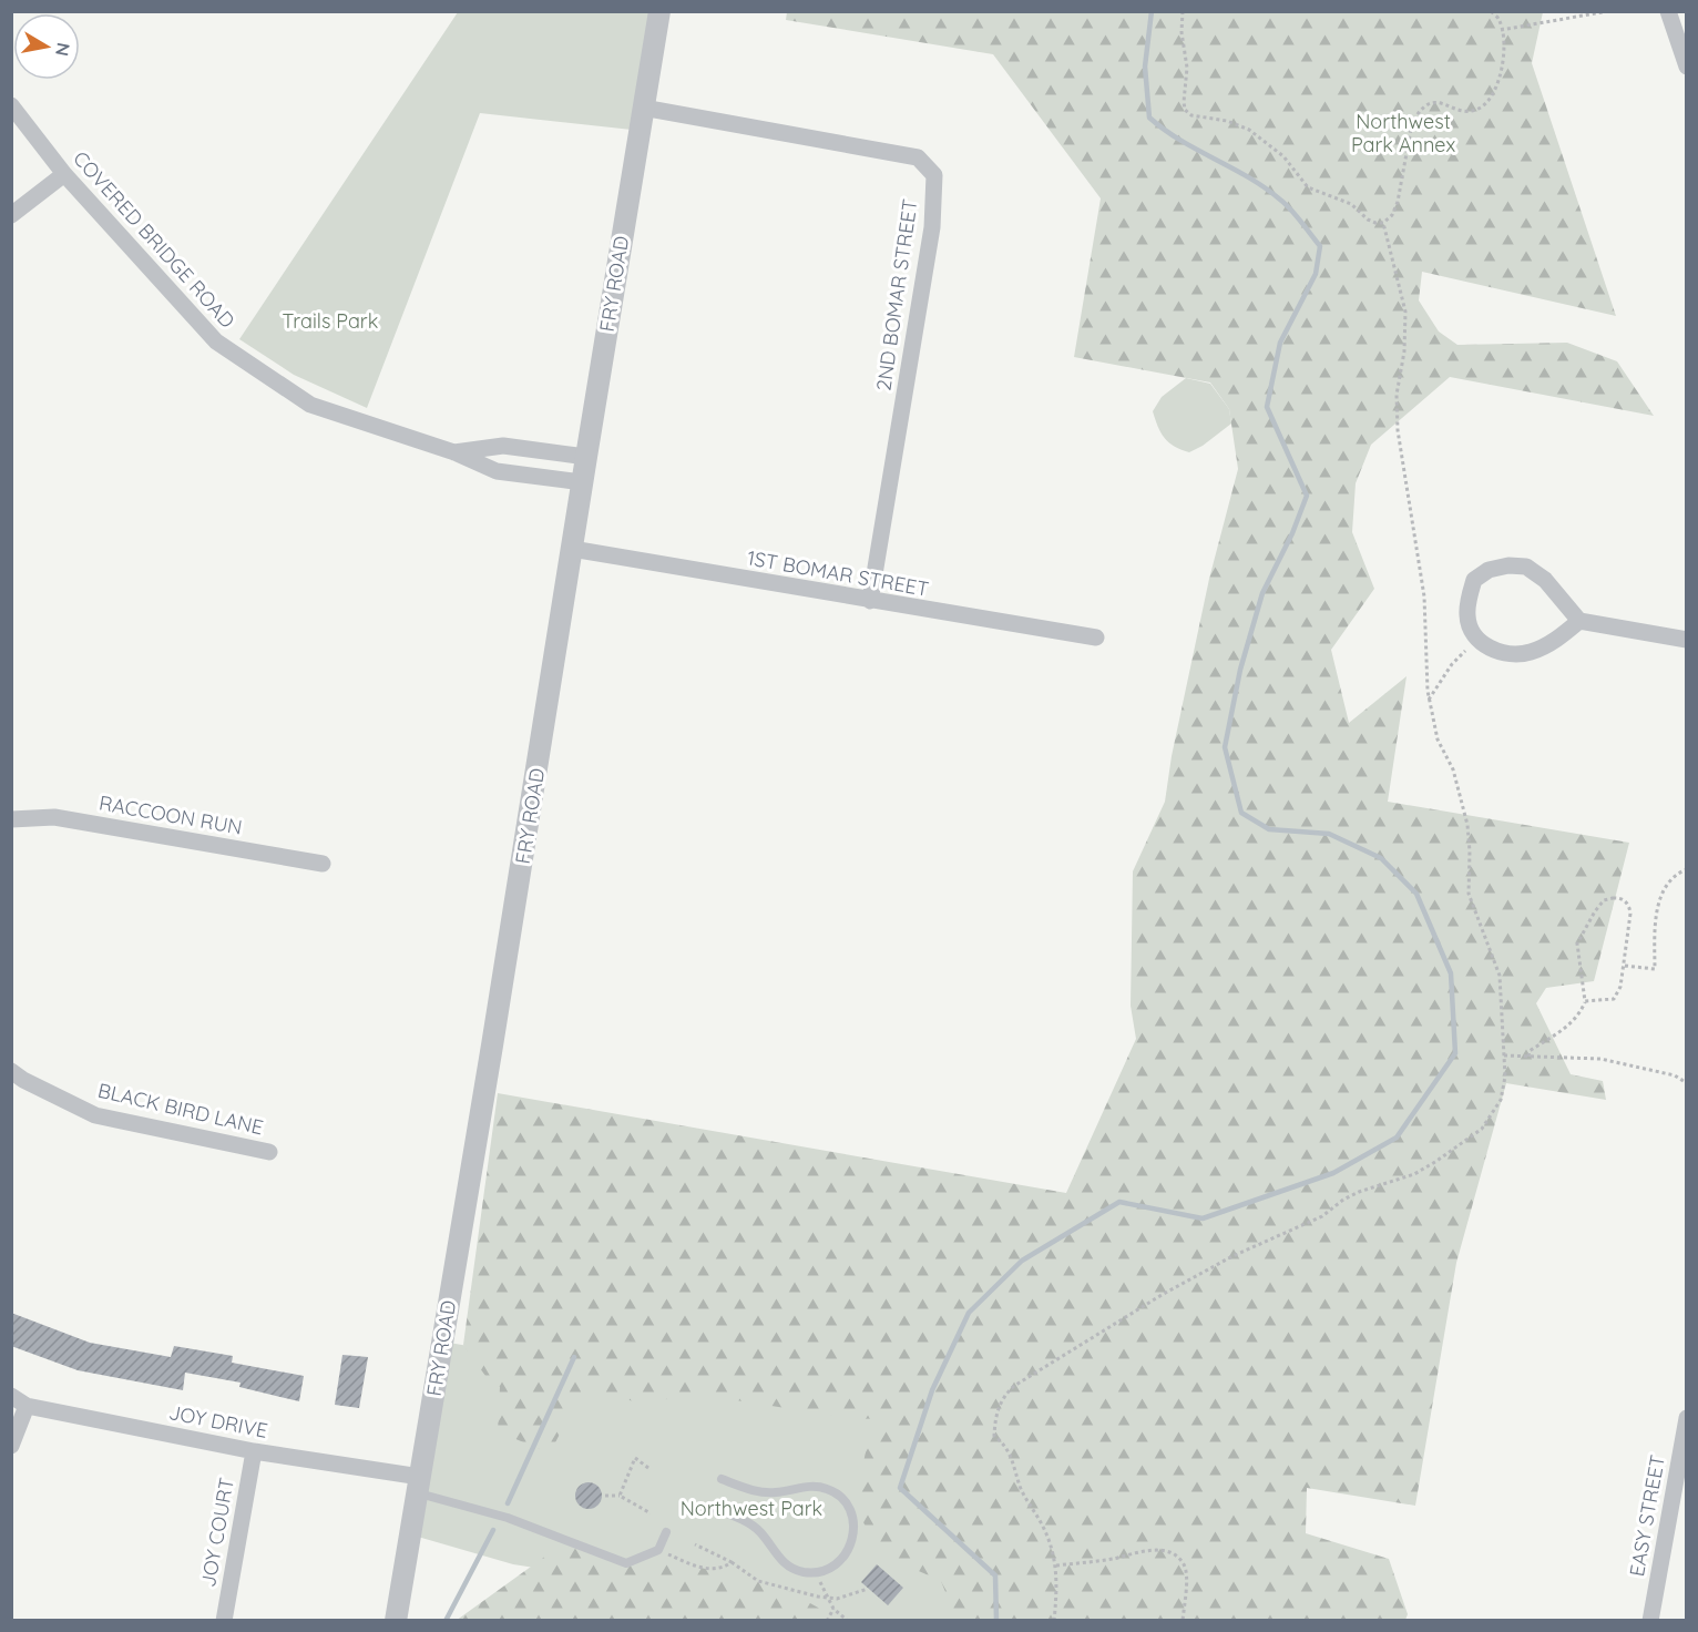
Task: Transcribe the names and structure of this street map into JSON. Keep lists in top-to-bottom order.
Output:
{
  "streets": {
    "street": [
      "COVERED BRIDGE ROAD",
      "FRY ROAD",
      "2ND BOMAR STREET",
      "1ST BOMAR STREET",
      "RACCOON RUN",
      "BLACK BIRD LANE",
      "JOY DRIVE",
      "EASY STREET",
      "JOY COURT"
    ]
  },
  "crossings": [
    ["COVERED BRIDGE ROAD", "FRY ROAD"],
    ["FRY ROAD", "2ND BOMAR STREET"],
    ["FRY ROAD", "1ST BOMAR STREET"],
    ["FRY ROAD", "JOY DRIVE"],
    ["2ND BOMAR STREET", "1ST BOMAR STREET"],
    ["JOY DRIVE", "JOY COURT"]
  ],
  "parks": ["Northwest Park Annex", "Trails Park", "Northwest Park"],
  "north": "right"
}
